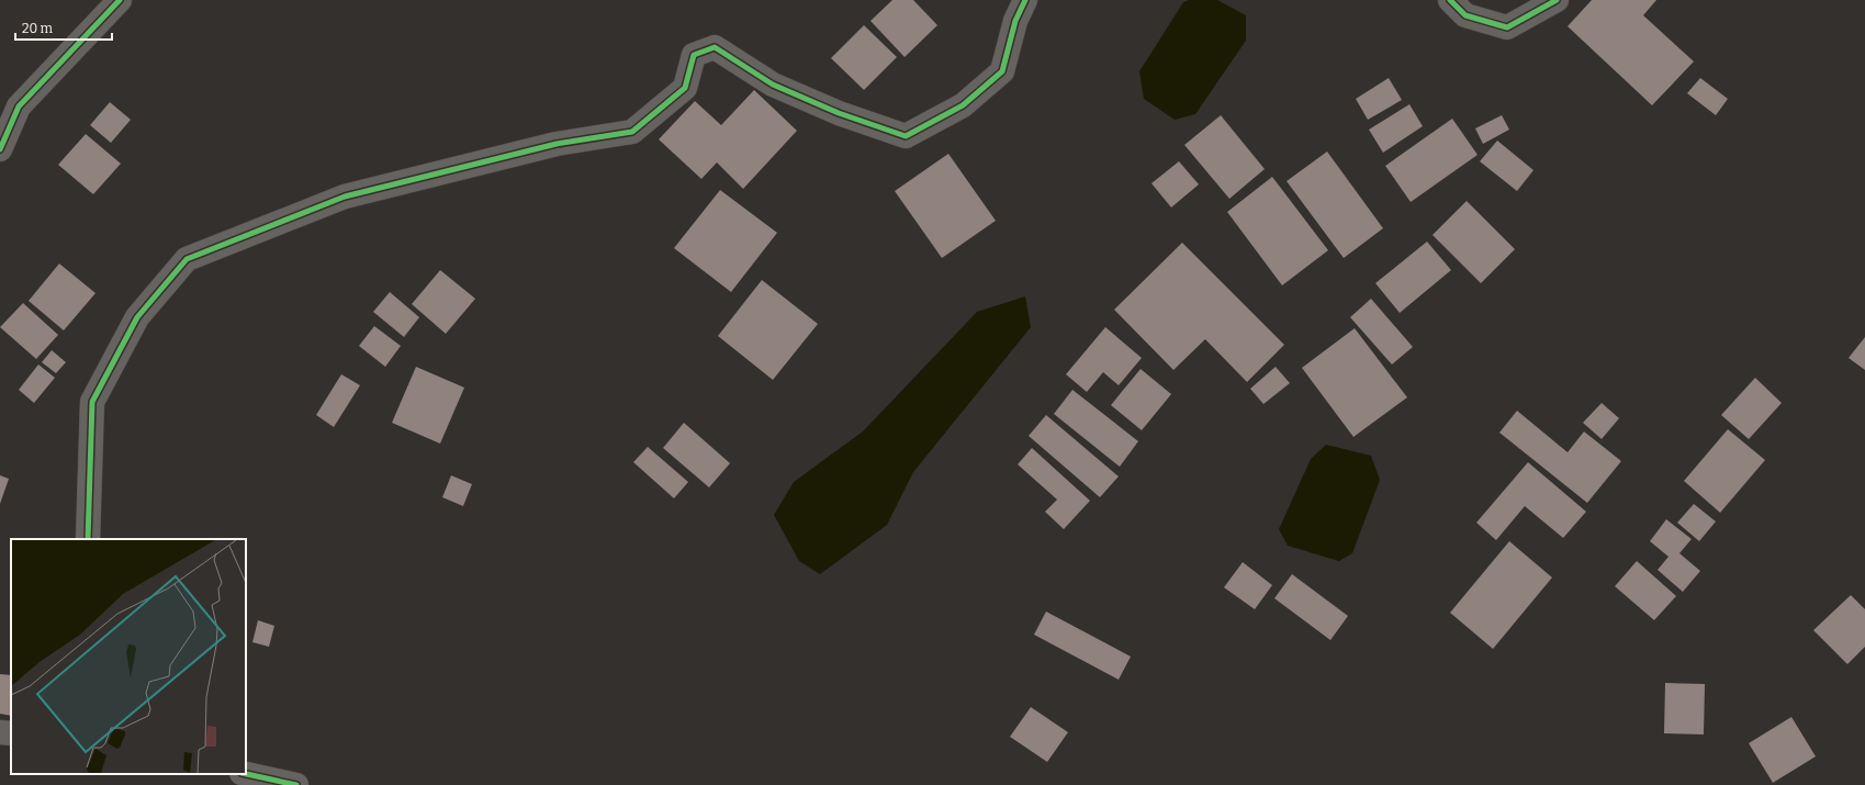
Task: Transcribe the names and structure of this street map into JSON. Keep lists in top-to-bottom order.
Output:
{
  "scale_bar": "20 m"
}
